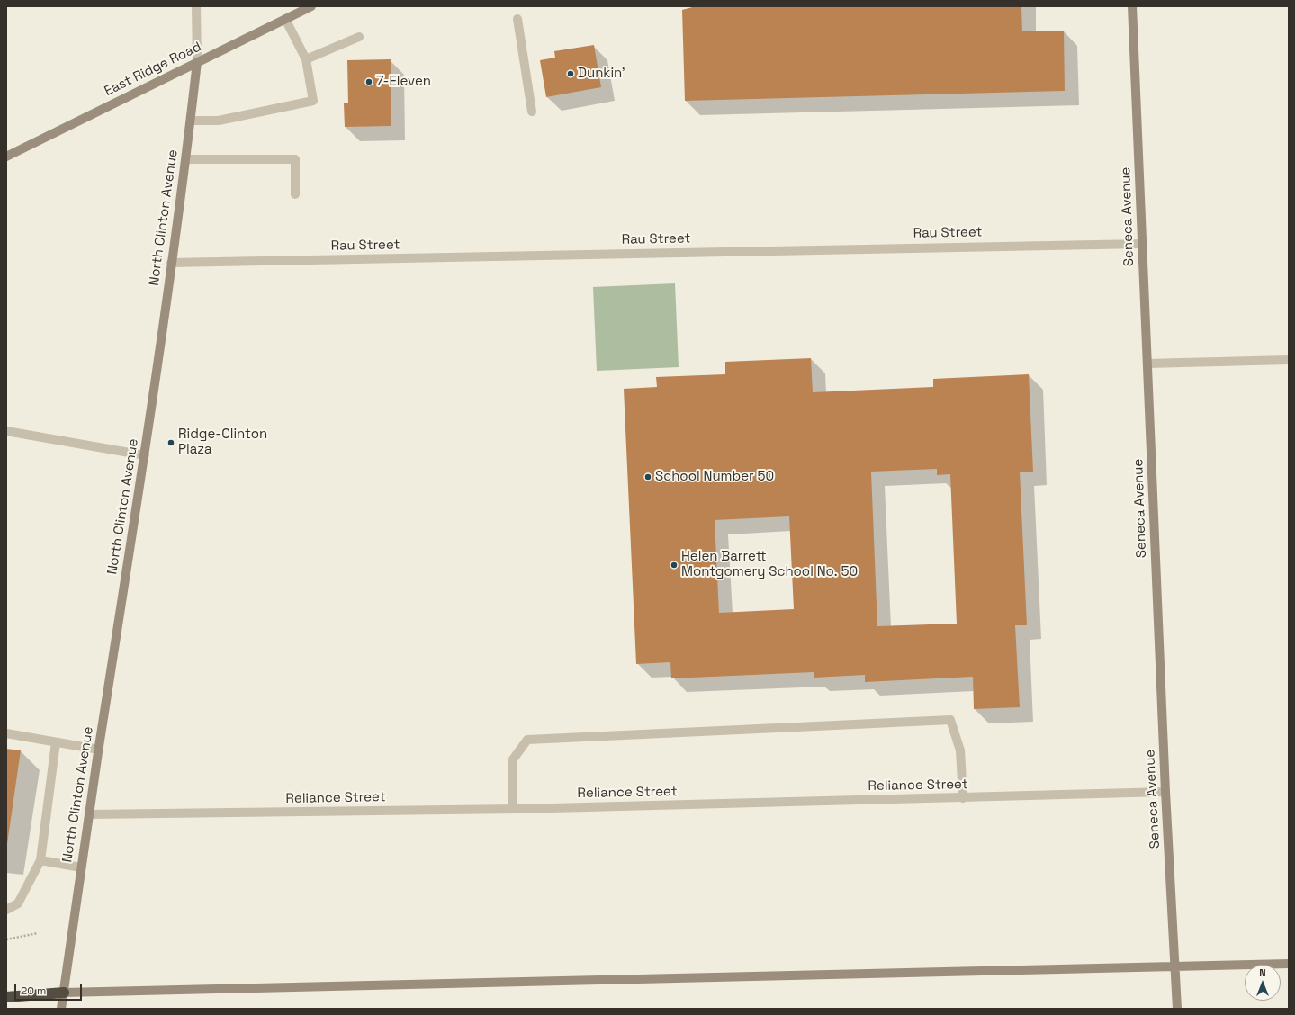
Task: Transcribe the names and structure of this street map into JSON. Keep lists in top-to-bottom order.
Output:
{
  "streets": {
    "main road": ["East Ridge Road", "Seneca Avenue", "North Clinton Avenue"],
    "street": ["Rau Street", "Reliance Street"]
  },
  "crossings": [
    ["East Ridge Road", "North Clinton Avenue"],
    ["Seneca Avenue", "Rau Street"],
    ["Seneca Avenue", "Reliance Street"],
    ["North Clinton Avenue", "Rau Street"],
    ["North Clinton Avenue", "Reliance Street"]
  ],
  "places": [
    "Dunkin'",
    "7-Eleven",
    "Ridge-Clinton Plaza",
    "School Number 50",
    "Helen Barrett Montgomery School No. 50"
  ],
  "scale_bar": "20 m",
  "north": "top"
}
